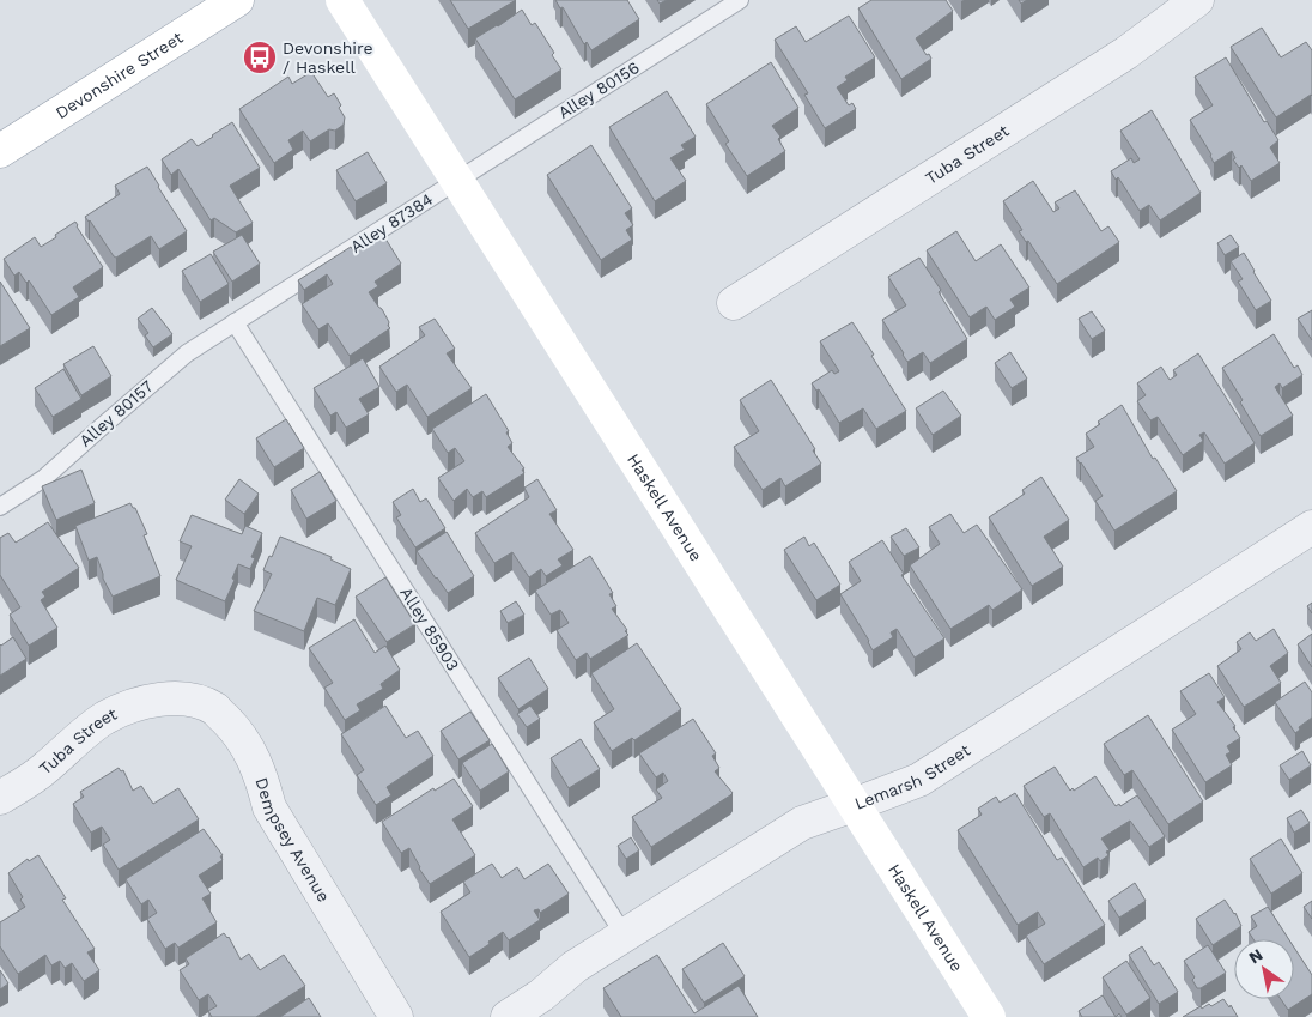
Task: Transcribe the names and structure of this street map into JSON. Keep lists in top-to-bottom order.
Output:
{
  "streets": {
    "main road": ["Devonshire Street", "Haskell Avenue"],
    "street": ["Tuba Street", "Lemarsh Street", "Dempsey Avenue"],
    "lane": [
      "Alley 80156",
      "Alley 87384",
      "Alley 80157",
      "Alley 85903"
    ]
  },
  "crossings": [
    ["Alley 80156", "Alley 87384"],
    ["Alley 80156", "Haskell Avenue"],
    ["Tuba Street", "Dempsey Avenue"],
    ["Alley 87384", "Alley 80157"],
    ["Alley 87384", "Haskell Avenue"],
    ["Alley 87384", "Alley 85903"],
    ["Alley 80157", "Alley 85903"],
    ["Haskell Avenue", "Lemarsh Street"],
    ["Alley 85903", "Lemarsh Street"]
  ],
  "places": {
    "bus stop": ["Devonshire / Haskell"]
  },
  "north": "top left"
}
